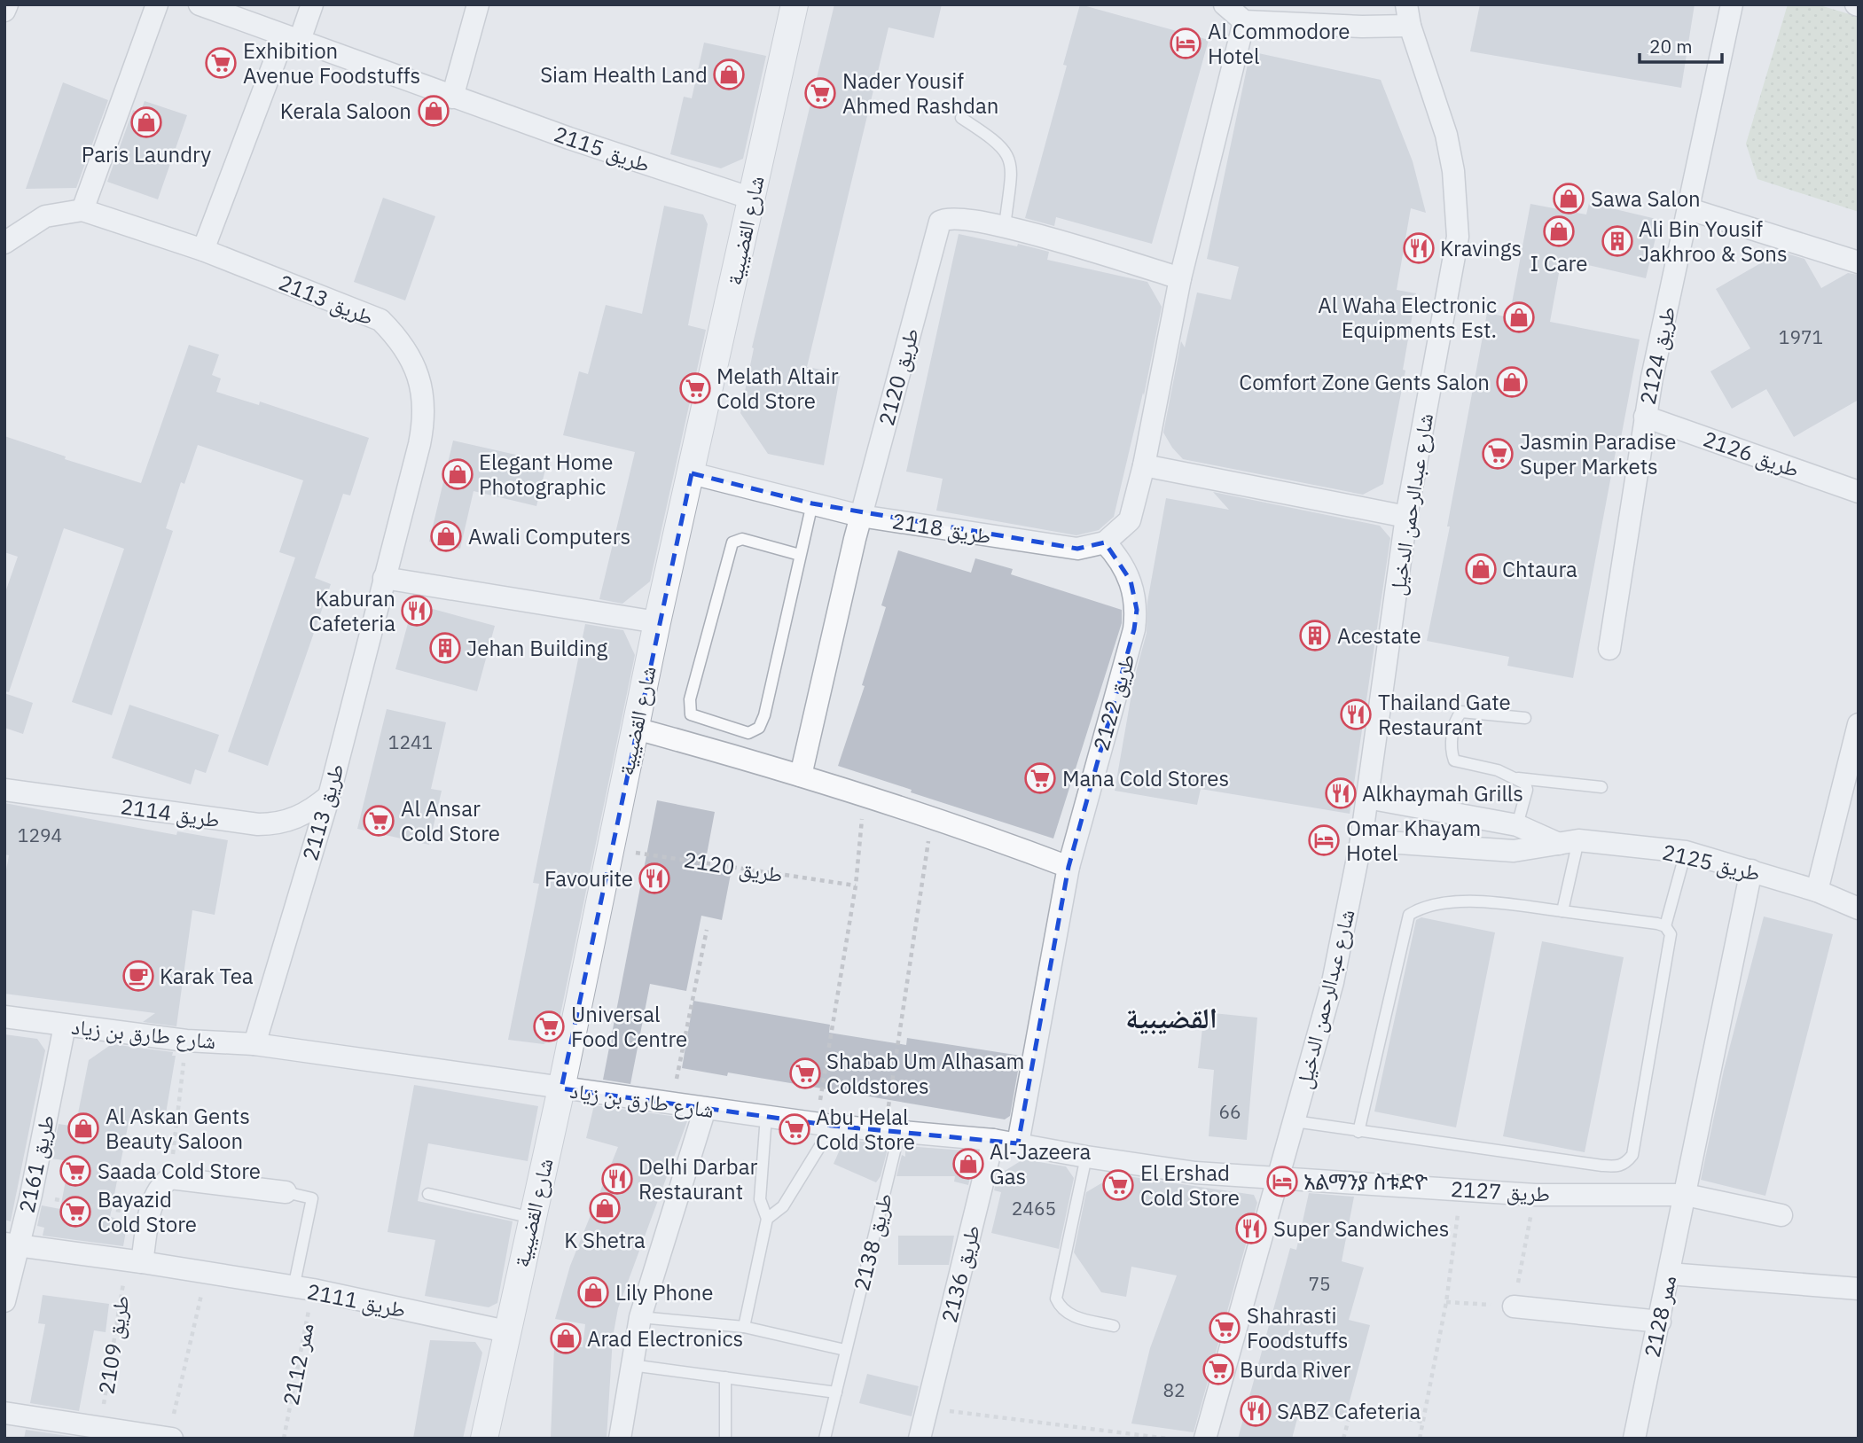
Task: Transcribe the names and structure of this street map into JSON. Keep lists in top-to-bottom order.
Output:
{
  "streets": {
    "street": [
      "طريق 2115",
      "شارع القضيبية",
      "طريق 2113",
      "طريق 2124",
      "طريق 2120",
      "طريق 2126",
      "شارع عبدالرحمن الدخيل",
      "طريق 2118",
      "طريق 2122",
      "طريق 2114",
      "طريق 2125",
      "شارع طارق بن زياد",
      "طريق 2161",
      "طريق 2127",
      "طريق 2136",
      "طريق 2111",
      "ممر 2128"
    ],
    "lane": ["طريق 2138", "ممر 2112"],
    "path": ["طريق 2109"]
  },
  "crossings": [
    ["طريق 2115", "شارع القضيبية"],
    ["شارع القضيبية", "طريق 2120"],
    ["شارع القضيبية", "طريق 2118"],
    ["شارع القضيبية", "شارع طارق بن زياد"],
    ["شارع القضيبية", "طريق 2111"],
    ["طريق 2113", "طريق 2114"],
    ["طريق 2113", "شارع طارق بن زياد"],
    ["طريق 2124", "طريق 2126"],
    ["طريق 2120", "طريق 2118"],
    ["شارع عبدالرحمن الدخيل", "طريق 2125"],
    ["شارع عبدالرحمن الدخيل", "شارع طارق بن زياد"],
    ["شارع عبدالرحمن الدخيل", "طريق 2127"],
    ["طريق 2118", "طريق 2122"],
    ["طريق 2122", "شارع طارق بن زياد"],
    ["شارع طارق بن زياد", "طريق 2161"],
    ["شارع طارق بن زياد", "طريق 2127"],
    ["شارع طارق بن زياد", "طريق 2138"],
    ["شارع طارق بن زياد", "طريق 2136"],
    ["طريق 2161", "طريق 2111"],
    ["طريق 2127", "ممر 2128"],
    ["طريق 2111", "طريق 2109"],
    ["طريق 2111", "ممر 2112"]
  ],
  "districts": ["القضيبية"],
  "places": {
    "hotel": ["Al Commodore Hotel", "Omar Khayam Hotel", "አልማንያ ስቱድዮ"],
    "supermarket": [
      "Exhibition Avenue Foodstuffs",
      "Nader Yousif Ahmed Rashdan",
      "Melath Altair Cold Store",
      "Jasmin Paradise Super Markets",
      "Mana Cold Stores",
      "Al Ansar Cold Store",
      "Universal Food Centre",
      "Shabab Um Alhasam Coldstores",
      "Abu Helal Cold Store",
      "Saada Cold Store",
      "El Ershad Cold Store",
      "Bayazid Cold Store",
      "Shahrasti Foodstuffs",
      "Burda River"
    ],
    "shop": [
      "Siam Health Land",
      "Kerala Saloon",
      "Paris Laundry",
      "Sawa Salon",
      "I Care",
      "Al Waha Electronic Equipments Est.",
      "Comfort Zone Gents Salon",
      "Elegant Home Photographic",
      "Awali Computers",
      "Chtaura",
      "Al Askan Gents Beauty Saloon",
      "Al-Jazeera Gas",
      "K Shetra",
      "Lily Phone",
      "Arad Electronics"
    ],
    "building": ["Ali Bin Yousif Jakhroo & Sons", "Acestate", "Jehan Building"],
    "restaurant": [
      "Kravings",
      "Kaburan Cafeteria",
      "Thailand Gate Restaurant",
      "Alkhaymah Grills",
      "Favourite",
      "Delhi Darbar Restaurant",
      "Super Sandwiches",
      "SABZ Cafeteria"
    ],
    "cafe": ["Karak Tea"]
  },
  "house_numbers": [
    "1971",
    "1241",
    "1294",
    "66",
    "2465",
    "75",
    "82"
  ],
  "scale_bar": "20 m"
}
